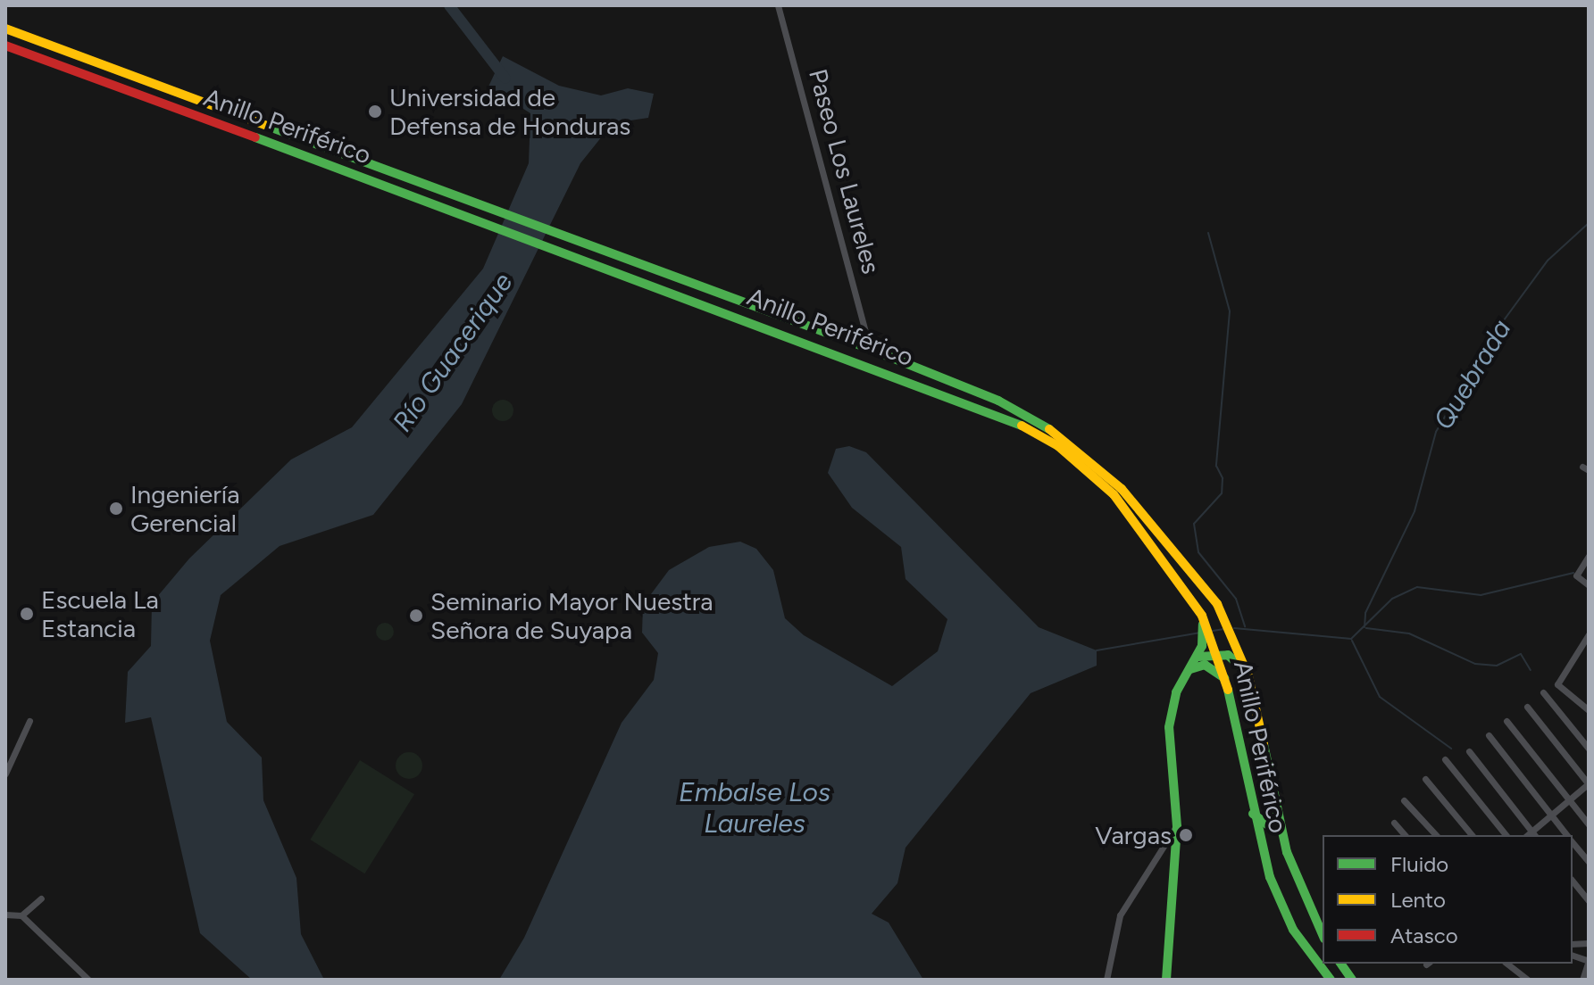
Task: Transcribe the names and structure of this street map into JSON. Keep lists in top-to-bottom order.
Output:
{
  "streets": {
    "main road": ["Anillo Periférico"],
    "street": ["Paseo Los Laureles"]
  },
  "crossings": [
    ["Anillo Periférico", "Paseo Los Laureles"]
  ],
  "water": ["Río Guacerique", "Quebrada", "Embalse Los Laureles"],
  "places": [
    "Universidad de Defensa de Honduras",
    "Ingeniería Gerencial",
    "Escuela La Estancia",
    "Seminario Mayor Nuestra Señora de Suyapa",
    "Vargas"
  ],
  "legend": ["Fluido", "Lento", "Atasco"]
}
